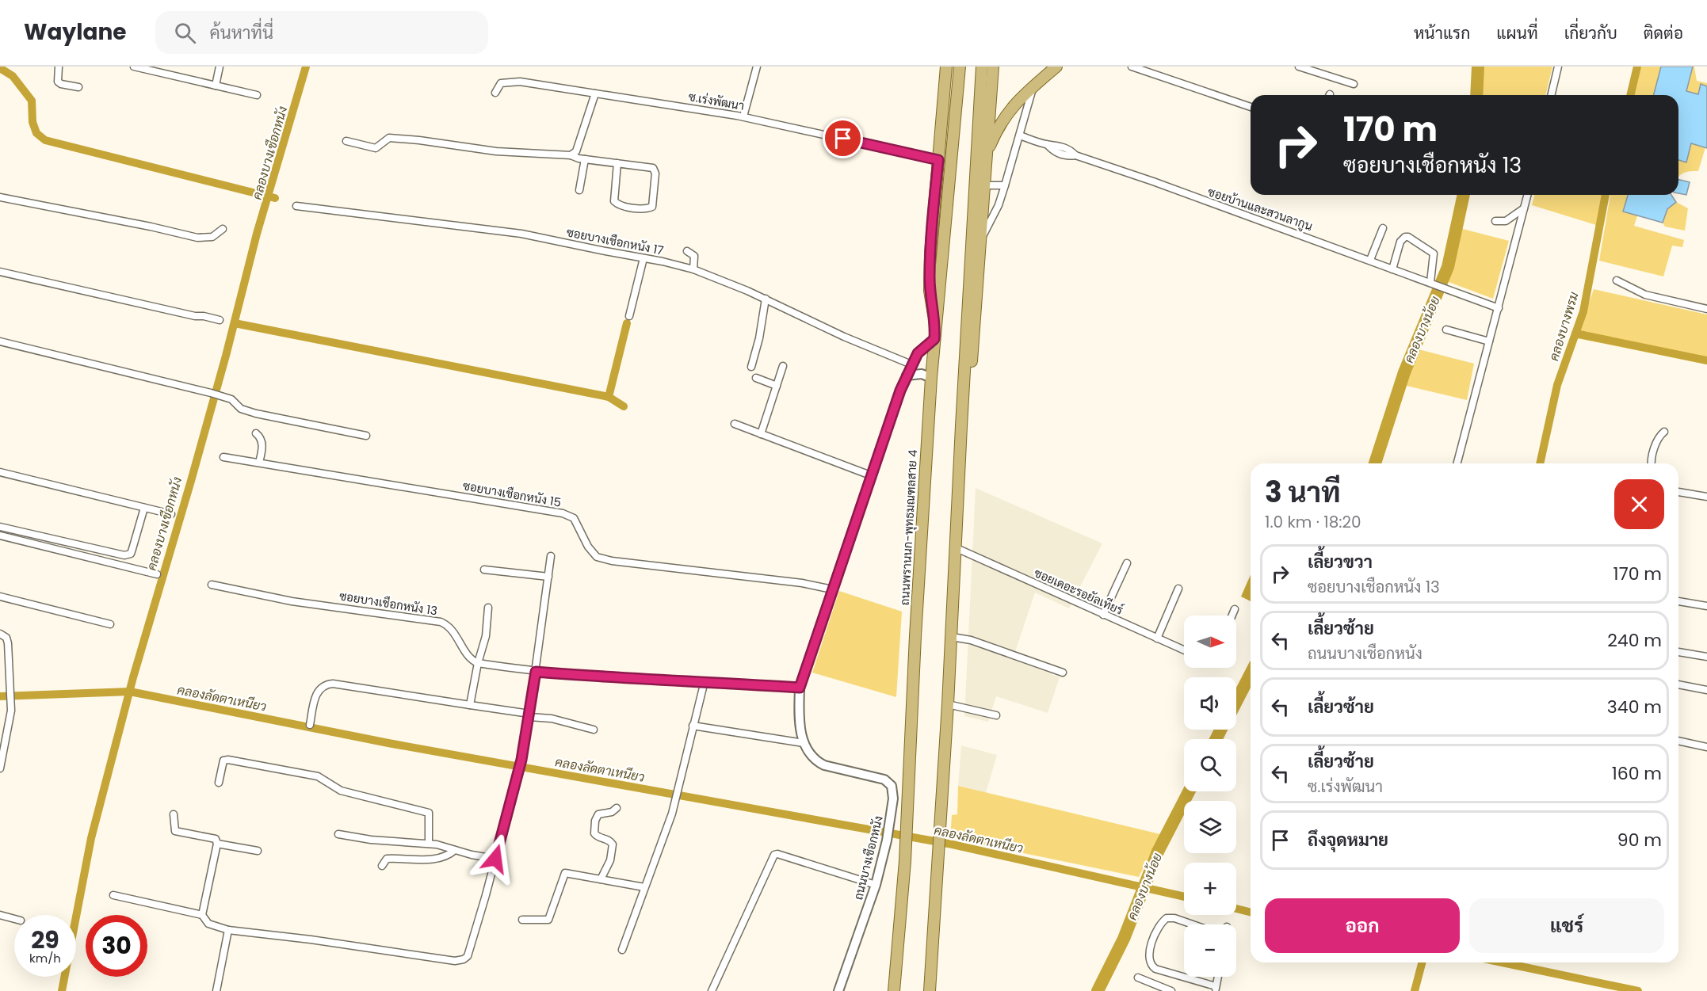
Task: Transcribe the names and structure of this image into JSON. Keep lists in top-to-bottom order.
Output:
{
  "streets": {
    "main road": ["ถนนพรานนก-พุทธมณฑลสาย 4"],
    "street": [
      "ซ.เร่งพัฒนา",
      "ซอยบ้านและสวนลากูน",
      "ซอยบางเชือกหนัง 17",
      "ซอยบางเชือกหนัง 15",
      "ซอยเดอะรอยัลเทียร์",
      "ซอยบางเชือกหนัง 13",
      "ถนนบางเชือกหนัง"
    ]
  },
  "crossings": [
    ["ซอยบางเชือกหนัง 17", "ถนนบางเชือกหนัง"],
    ["ซอยบางเชือกหนัง 15", "ถนนบางเชือกหนัง"],
    ["ถนนพรานนก-พุทธมณฑลสาย 4", "ถนนบางเชือกหนัง"]
  ],
  "water": [
    "คลองบางเชือกหนัง",
    "คลองบางพรม",
    "คลองบางน้อย",
    "คลองลัดตาเหนียว"
  ],
  "north": "right",
  "page": {
    "header": "Waylane",
    "search": "ค้นหาที่นี่",
    "nav": [
      "หน้าแรก",
      "แผนที่",
      "เกี่ยวกับ",
      "ติดต่อ"
    ],
    "turn": ["170 m", "ซอยบางเชือกหนัง 13"],
    "heading": ["3 นาที", "1.0 km · 18:20"],
    "list": [
      {
        "name": "เลี้ยวขวา",
        "note": "ซอยบางเชือกหนัง 13",
        "value": "170 m"
      },
      {
        "name": "เลี้ยวซ้าย",
        "note": "ถนนบางเชือกหนัง",
        "value": "240 m"
      },
      {
        "name": "เลี้ยวซ้าย",
        "value": "340 m"
      },
      {
        "name": "เลี้ยวซ้าย",
        "note": "ซ.เร่งพัฒนา",
        "value": "160 m"
      },
      {
        "name": "ถึงจุดหมาย",
        "value": "90 m"
      }
    ],
    "map_buttons": ["+", "−"],
    "buttons": ["ออก", "แชร์"],
    "speed": "29 km/h",
    "limit": "30"
  }
}
